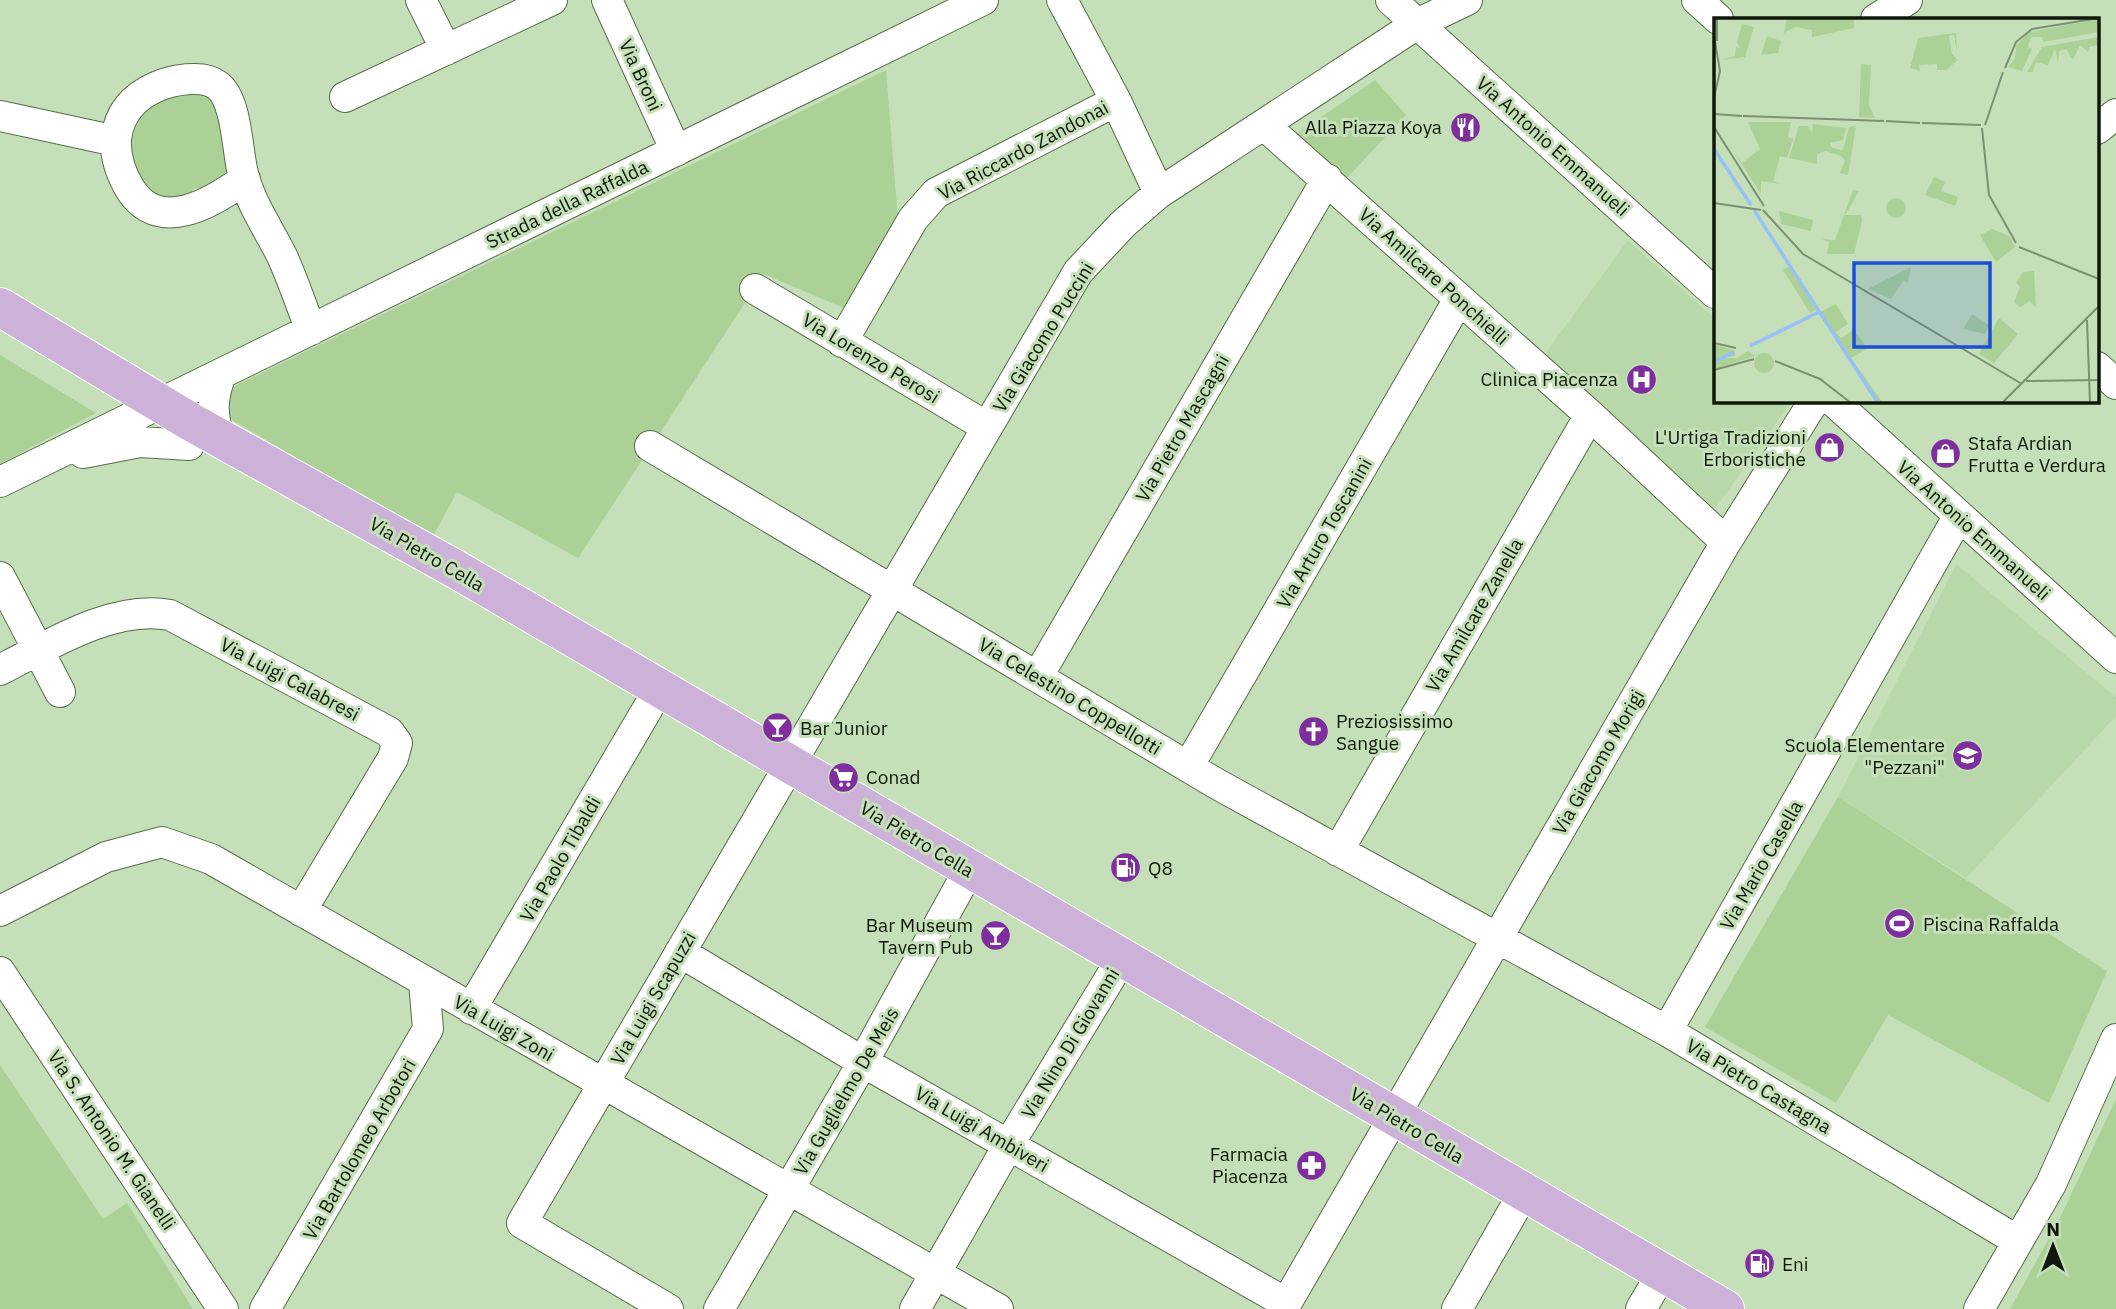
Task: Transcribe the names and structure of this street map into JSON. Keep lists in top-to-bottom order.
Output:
{
  "streets": {
    "main road": ["Via Pietro Cella"],
    "street": [
      "Via Broni",
      "Via Antonio Emmanueli",
      "Via Riccardo Zandonai",
      "Strada della Raffalda",
      "Via Amilcare Ponchielli",
      "Via Giacomo Puccini",
      "Via Lorenzo Perosi",
      "Via Pietro Mascagni",
      "Via Arturo Toscanini",
      "Via Amilcare Zanella",
      "Via Luigi Calabresi",
      "Via Celestino Coppellotti",
      "Via Giacomo Morigi",
      "Via Paolo Tibaldi",
      "Via Mario Casella",
      "Via Luigi Scapuzzi",
      "Via Luigi Zoni",
      "Via Nino Di Giovanni",
      "Via Pietro Castagna",
      "Via Guglielmo De Meis",
      "Via Luigi Ambiveri",
      "Via S. Antonio M. Gianelli",
      "Via Bartolomeo Arbotori"
    ]
  },
  "crossings": [
    ["Via Broni", "Strada della Raffalda"],
    ["Via Antonio Emmanueli", "Via Giacomo Puccini"],
    ["Via Antonio Emmanueli", "Via Mario Casella"],
    ["Via Riccardo Zandonai", "Via Lorenzo Perosi"],
    ["Strada della Raffalda", "Via Pietro Cella"],
    ["Via Amilcare Ponchielli", "Via Giacomo Puccini"],
    ["Via Amilcare Ponchielli", "Via Pietro Mascagni"],
    ["Via Amilcare Ponchielli", "Via Arturo Toscanini"],
    ["Via Amilcare Ponchielli", "Via Amilcare Zanella"],
    ["Via Amilcare Ponchielli", "Via Giacomo Morigi"],
    ["Via Giacomo Puccini", "Via Lorenzo Perosi"],
    ["Via Giacomo Puccini", "Via Pietro Cella"],
    ["Via Giacomo Puccini", "Via Celestino Coppellotti"],
    ["Via Giacomo Puccini", "Via Luigi Scapuzzi"],
    ["Via Pietro Mascagni", "Via Celestino Coppellotti"],
    ["Via Arturo Toscanini", "Via Celestino Coppellotti"],
    ["Via Pietro Cella", "Via Giacomo Morigi"],
    ["Via Pietro Cella", "Via Paolo Tibaldi"],
    ["Via Pietro Cella", "Via Luigi Scapuzzi"],
    ["Via Pietro Cella", "Via Nino Di Giovanni"],
    ["Via Pietro Cella", "Via Guglielmo De Meis"],
    ["Via Amilcare Zanella", "Via Celestino Coppellotti"],
    ["Via Luigi Calabresi", "Via Luigi Zoni"],
    ["Via Celestino Coppellotti", "Via Giacomo Morigi"],
    ["Via Celestino Coppellotti", "Via Pietro Castagna"],
    ["Via Giacomo Morigi", "Via Pietro Castagna"],
    ["Via Giacomo Morigi", "Via Luigi Ambiveri"],
    ["Via Paolo Tibaldi", "Via Luigi Zoni"],
    ["Via Mario Casella", "Via Pietro Castagna"],
    ["Via Luigi Scapuzzi", "Via Luigi Zoni"],
    ["Via Luigi Scapuzzi", "Via Luigi Ambiveri"],
    ["Via Luigi Zoni", "Via Nino Di Giovanni"],
    ["Via Luigi Zoni", "Via Guglielmo De Meis"],
    ["Via Luigi Zoni", "Via Bartolomeo Arbotori"],
    ["Via Nino Di Giovanni", "Via Luigi Ambiveri"],
    ["Via Guglielmo De Meis", "Via Luigi Ambiveri"]
  ],
  "places": {
    "restaurant": ["Alla Piazza Koya"],
    "hospital": ["Clinica Piacenza"],
    "shop": ["L'Urtiga Tradizioni Erboristiche", "Stafa Ardian Frutta e Verdura"],
    "bar": ["Bar Junior", "Bar Museum Tavern Pub"],
    "church": ["Preziosissimo Sangue"],
    "school or university": ["Scuola Elementare \"Pezzani\""],
    "supermarket": ["Conad"],
    "fuel station": ["Q8", "Eni"],
    "sports": ["Piscina Raffalda"],
    "pharmacy": ["Farmacia Piacenza"]
  },
  "north": "top"
}
